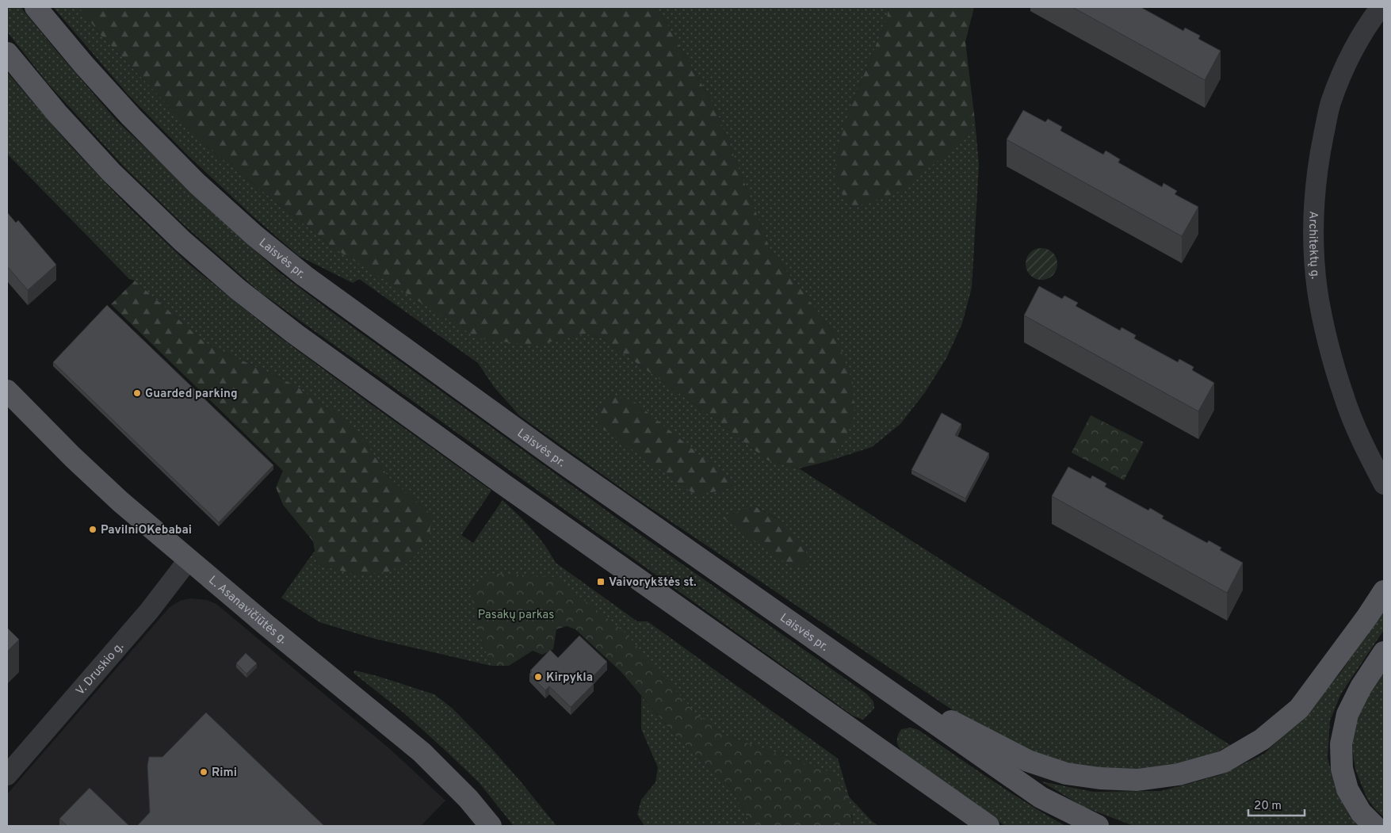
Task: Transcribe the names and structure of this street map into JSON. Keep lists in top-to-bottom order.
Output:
{
  "streets": {
    "main road": ["Laisvės pr.", "L. Asanavičiūtės g."],
    "street": ["Architektų g.", "V. Druskio g."]
  },
  "crossings": [
    ["L. Asanavičiūtės g.", "V. Druskio g."]
  ],
  "parks": ["Pasakų parkas"],
  "places": {
    "other": [
      "Guarded parking",
      "PavilniOKebabai",
      "Kirpykla",
      "Rimi"
    ],
    "transit": ["Vaivorykštės st."]
  },
  "scale_bar": "20 m"
}
